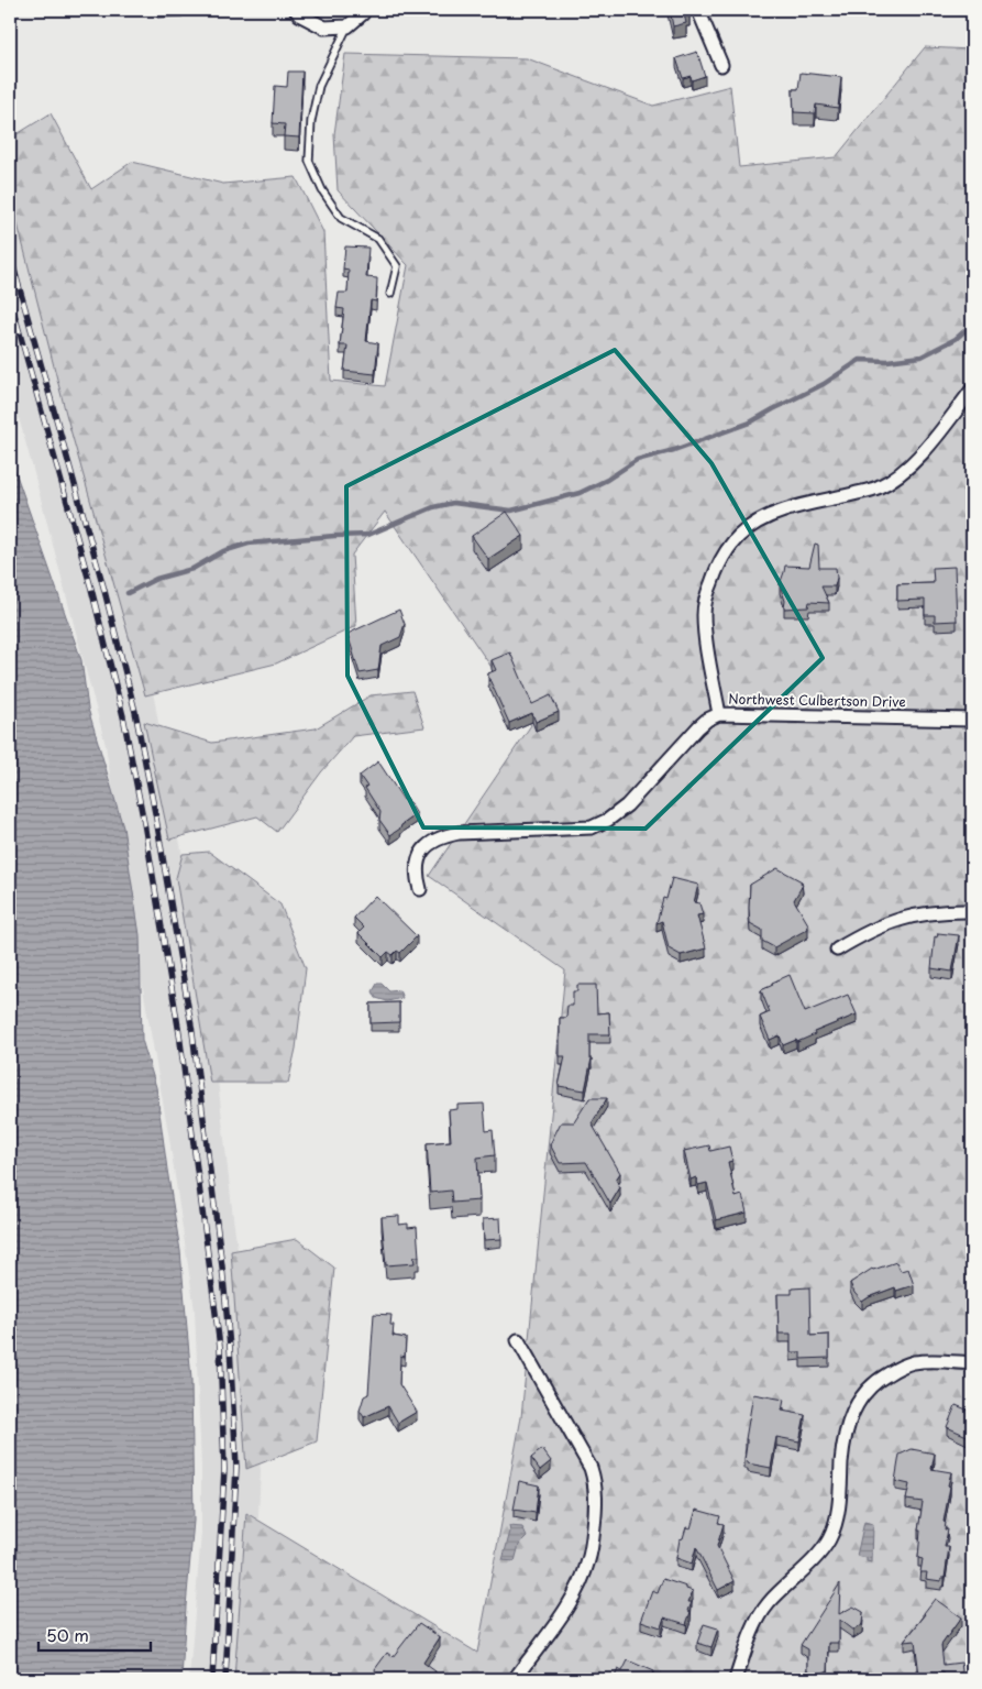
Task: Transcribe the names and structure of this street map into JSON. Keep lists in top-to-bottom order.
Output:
{
  "streets": {
    "street": ["Northwest Culbertson Drive"]
  },
  "scale_bar": "50 m"
}
